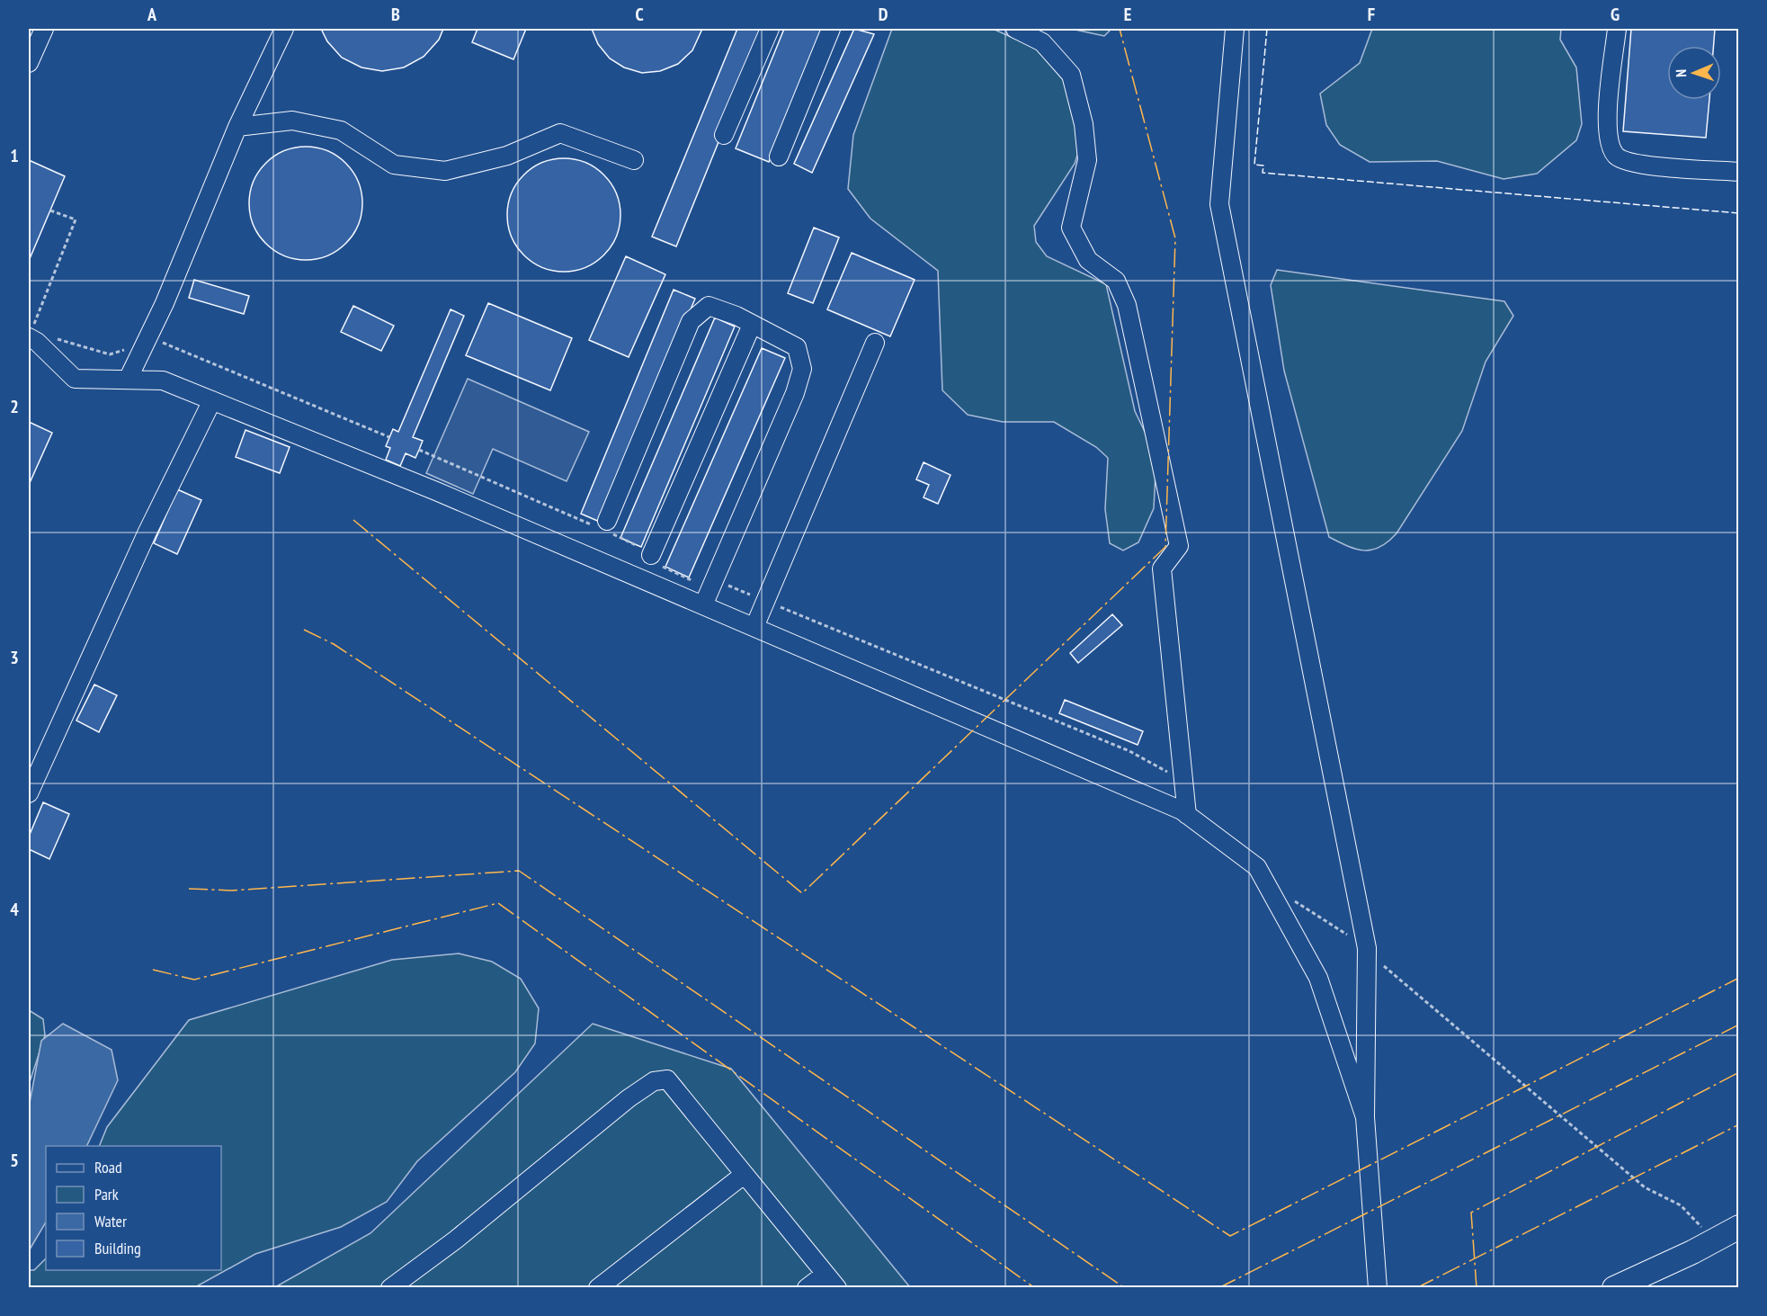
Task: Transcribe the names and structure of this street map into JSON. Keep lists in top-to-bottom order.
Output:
{
  "legend": [
    "Road",
    "Park",
    "Water",
    "Building"
  ],
  "north": "left",
  "grid": {
    "columns": [
      "A",
      "B",
      "C",
      "D",
      "E",
      "F",
      "G"
    ],
    "rows": [
      "1",
      "2",
      "3",
      "4",
      "5"
    ]
  }
}
